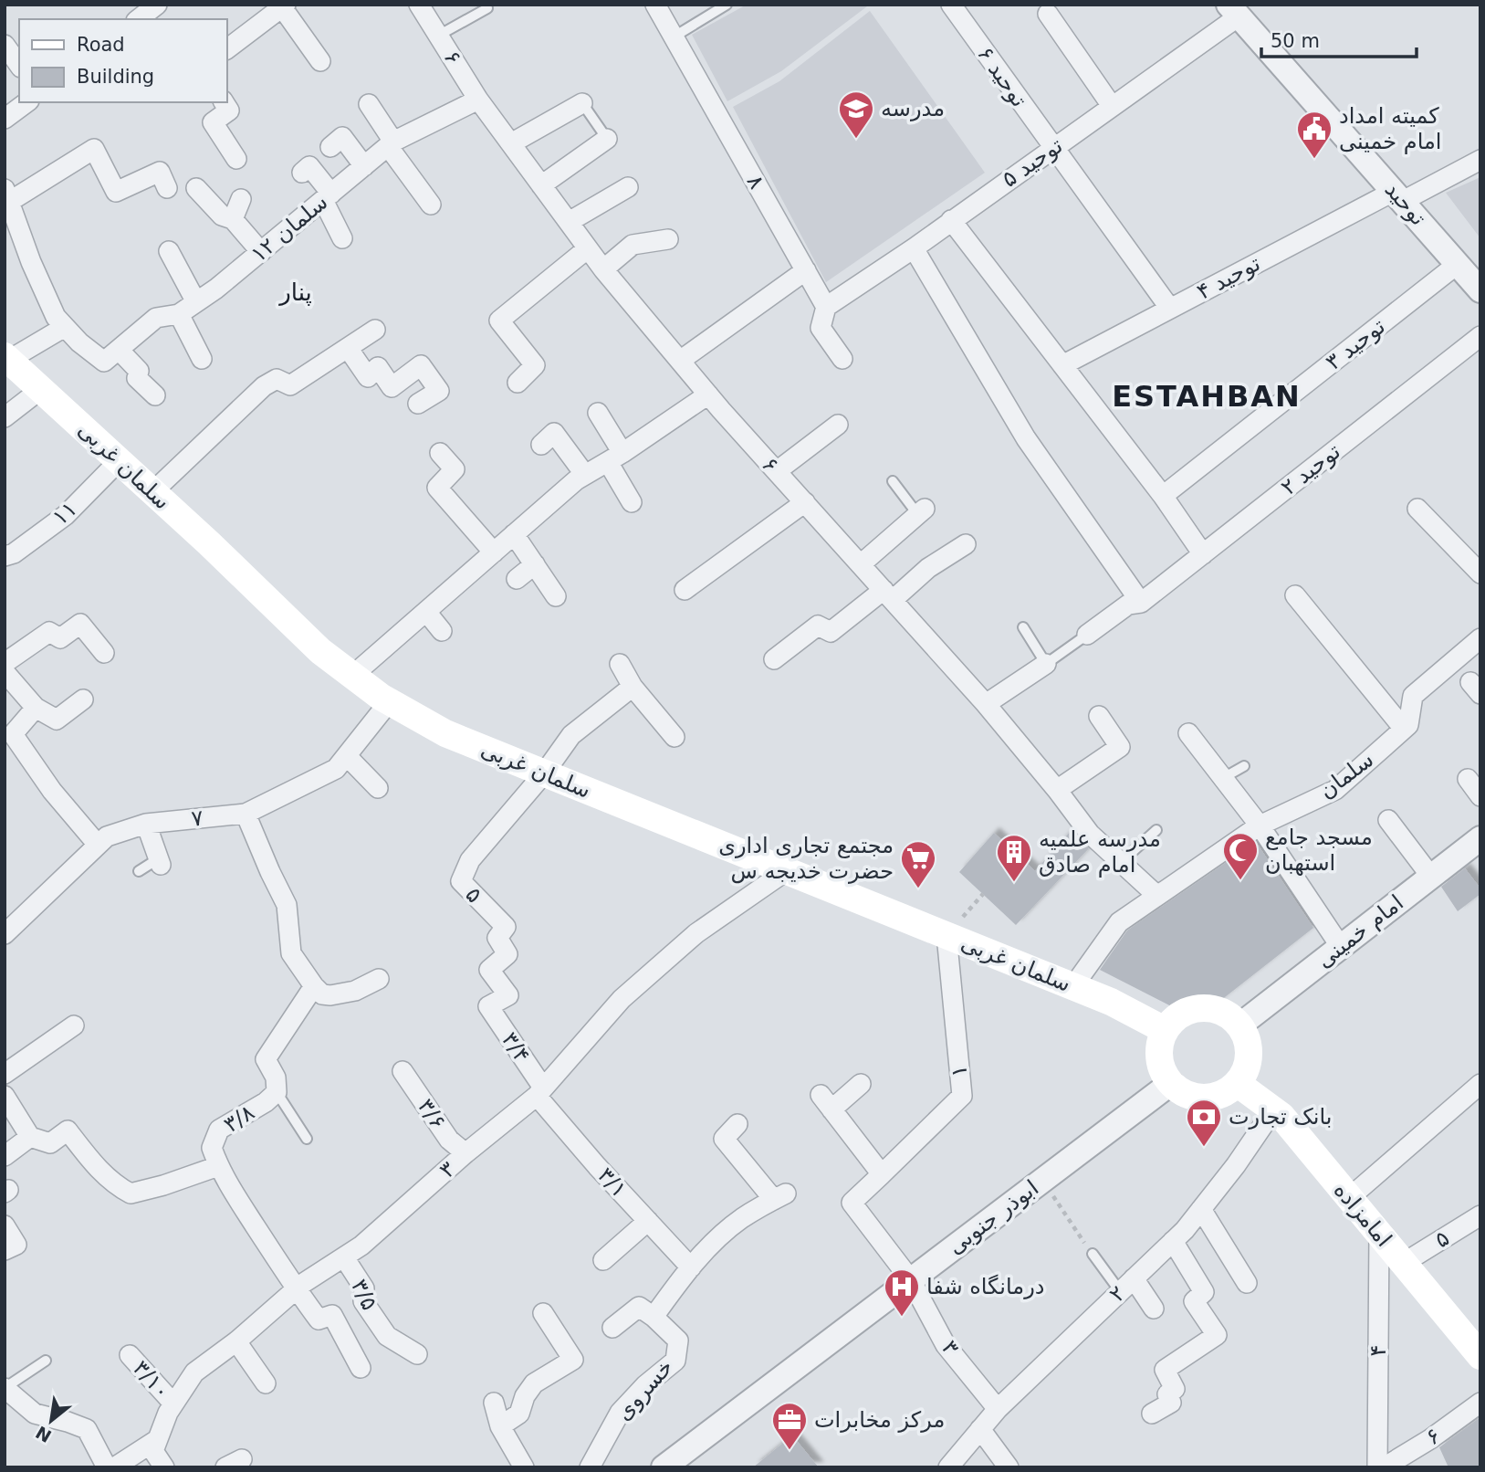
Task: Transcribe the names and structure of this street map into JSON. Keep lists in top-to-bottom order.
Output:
{
  "streets": {
    "main road": ["سلمان غربی", "امامزاده"],
    "street": [
      "۶",
      "توحید ۶",
      "توحید ۵",
      "۸",
      "توحید",
      "سلمان ۱۲",
      "توحید ۴",
      "توحید ۳",
      "توحید ۲",
      "۱۱",
      "سلمان",
      "۷",
      "۵",
      "امام خمینی",
      "۳/۴",
      "۱",
      "۳/۶",
      "۳/۸",
      "۳",
      "۳/۱",
      "ابوذر جنوبی",
      "۲",
      "۳/۵",
      "۴",
      "۳/۱۰",
      "خسروی"
    ]
  },
  "crossings": [
    ["۶", "سلمان ۱۲"],
    ["۶", "سلمان"],
    ["توحید ۶", "توحید ۵"],
    ["توحید ۶", "توحید ۴"],
    ["توحید ۵", "۸"],
    ["توحید ۵", "توحید"],
    ["توحید", "توحید ۴"],
    ["توحید", "توحید ۳"],
    ["سلمان غربی", "۱۱"],
    ["سلمان غربی", "سلمان"],
    ["سلمان غربی", "۷"],
    ["سلمان غربی", "۵"],
    ["سلمان غربی", "امام خمینی"],
    ["سلمان غربی", "۱"],
    ["سلمان غربی", "۳"],
    ["سلمان غربی", "امامزاده"],
    ["سلمان غربی", "ابوذر جنوبی"],
    ["۵", "۳/۴"],
    ["۵", "امامزاده"],
    ["امام خمینی", "امامزاده"],
    ["امام خمینی", "ابوذر جنوبی"],
    ["۳/۴", "۳"],
    ["۳/۴", "۳/۱"],
    ["۳/۶", "۳"],
    ["۳/۸", "۳"],
    ["۳", "۳/۱"],
    ["۳", "ابوذر جنوبی"],
    ["۳", "۲"],
    ["۳", "۳/۵"],
    ["۳", "۳/۱۰"],
    ["امامزاده", "ابوذر جنوبی"],
    ["امامزاده", "۲"],
    ["امامزاده", "۴"]
  ],
  "districts": ["پنار", "ESTAHBAN"],
  "places": {
    "school or university": ["مدرسه"],
    "public building": ["کمیته امداد امام خمینی"],
    "mosque": ["مسجد جامع استهبان"],
    "building": ["مدرسه علمیه امام صادق"],
    "supermarket": ["مجتمع تجاری اداری حضرت خدیجه س"],
    "bank": ["بانک تجارت"],
    "hospital": ["درمانگاه شفا"],
    "office": ["مرکز مخابرات"]
  },
  "legend": ["Road", "Building"],
  "scale_bar": "50 m",
  "north": "bottom left"
}
